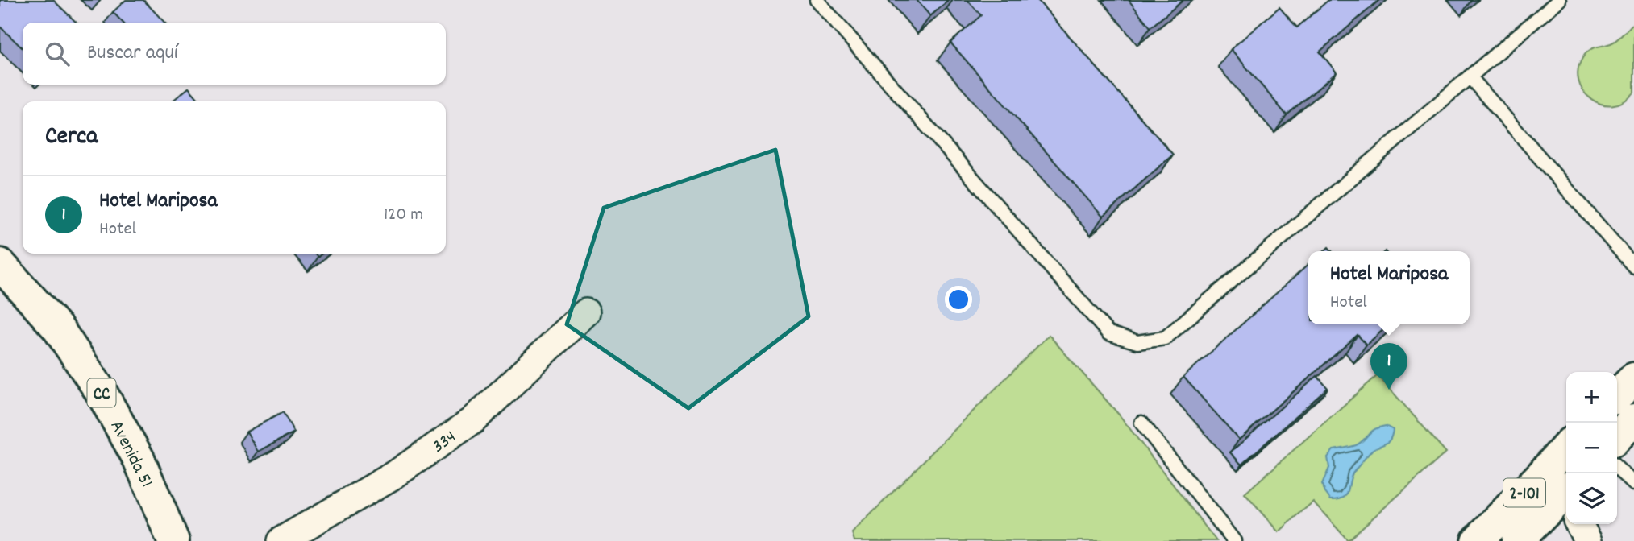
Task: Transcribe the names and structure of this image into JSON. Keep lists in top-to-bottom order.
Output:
{
  "streets": {
    "main road": ["CC", "Avenida 51", "2-101"],
    "street": ["334"]
  },
  "page": {
    "search": "Buscar aquí",
    "heading": "Cerca",
    "list": [
      {
        "mark": "1",
        "name": "Hotel Mariposa",
        "note": "Hotel",
        "value": "120 m"
      }
    ],
    "popup": ["Hotel Mariposa", "Hotel"],
    "pins": "1",
    "map_buttons": ["+", "−"]
  }
}
